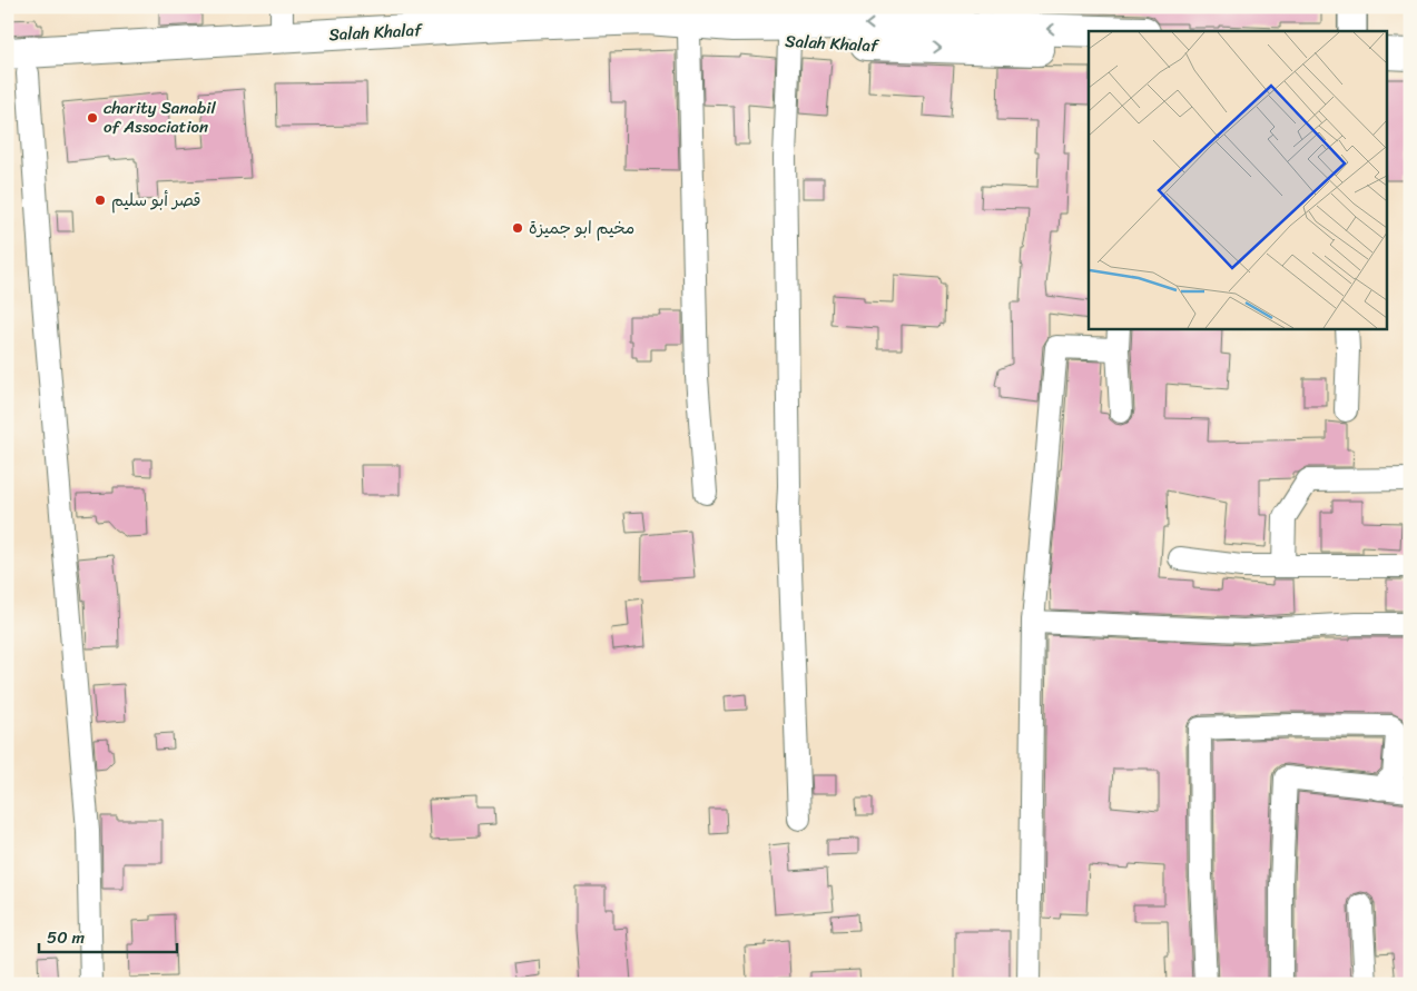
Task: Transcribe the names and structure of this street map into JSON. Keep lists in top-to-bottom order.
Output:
{
  "streets": {
    "main road": ["Salah Khalaf"]
  },
  "places": ["charity Sanabil of Association", "قصر أبو سليم", "مخيم ابو جميزة"],
  "scale_bar": "50 m"
}
